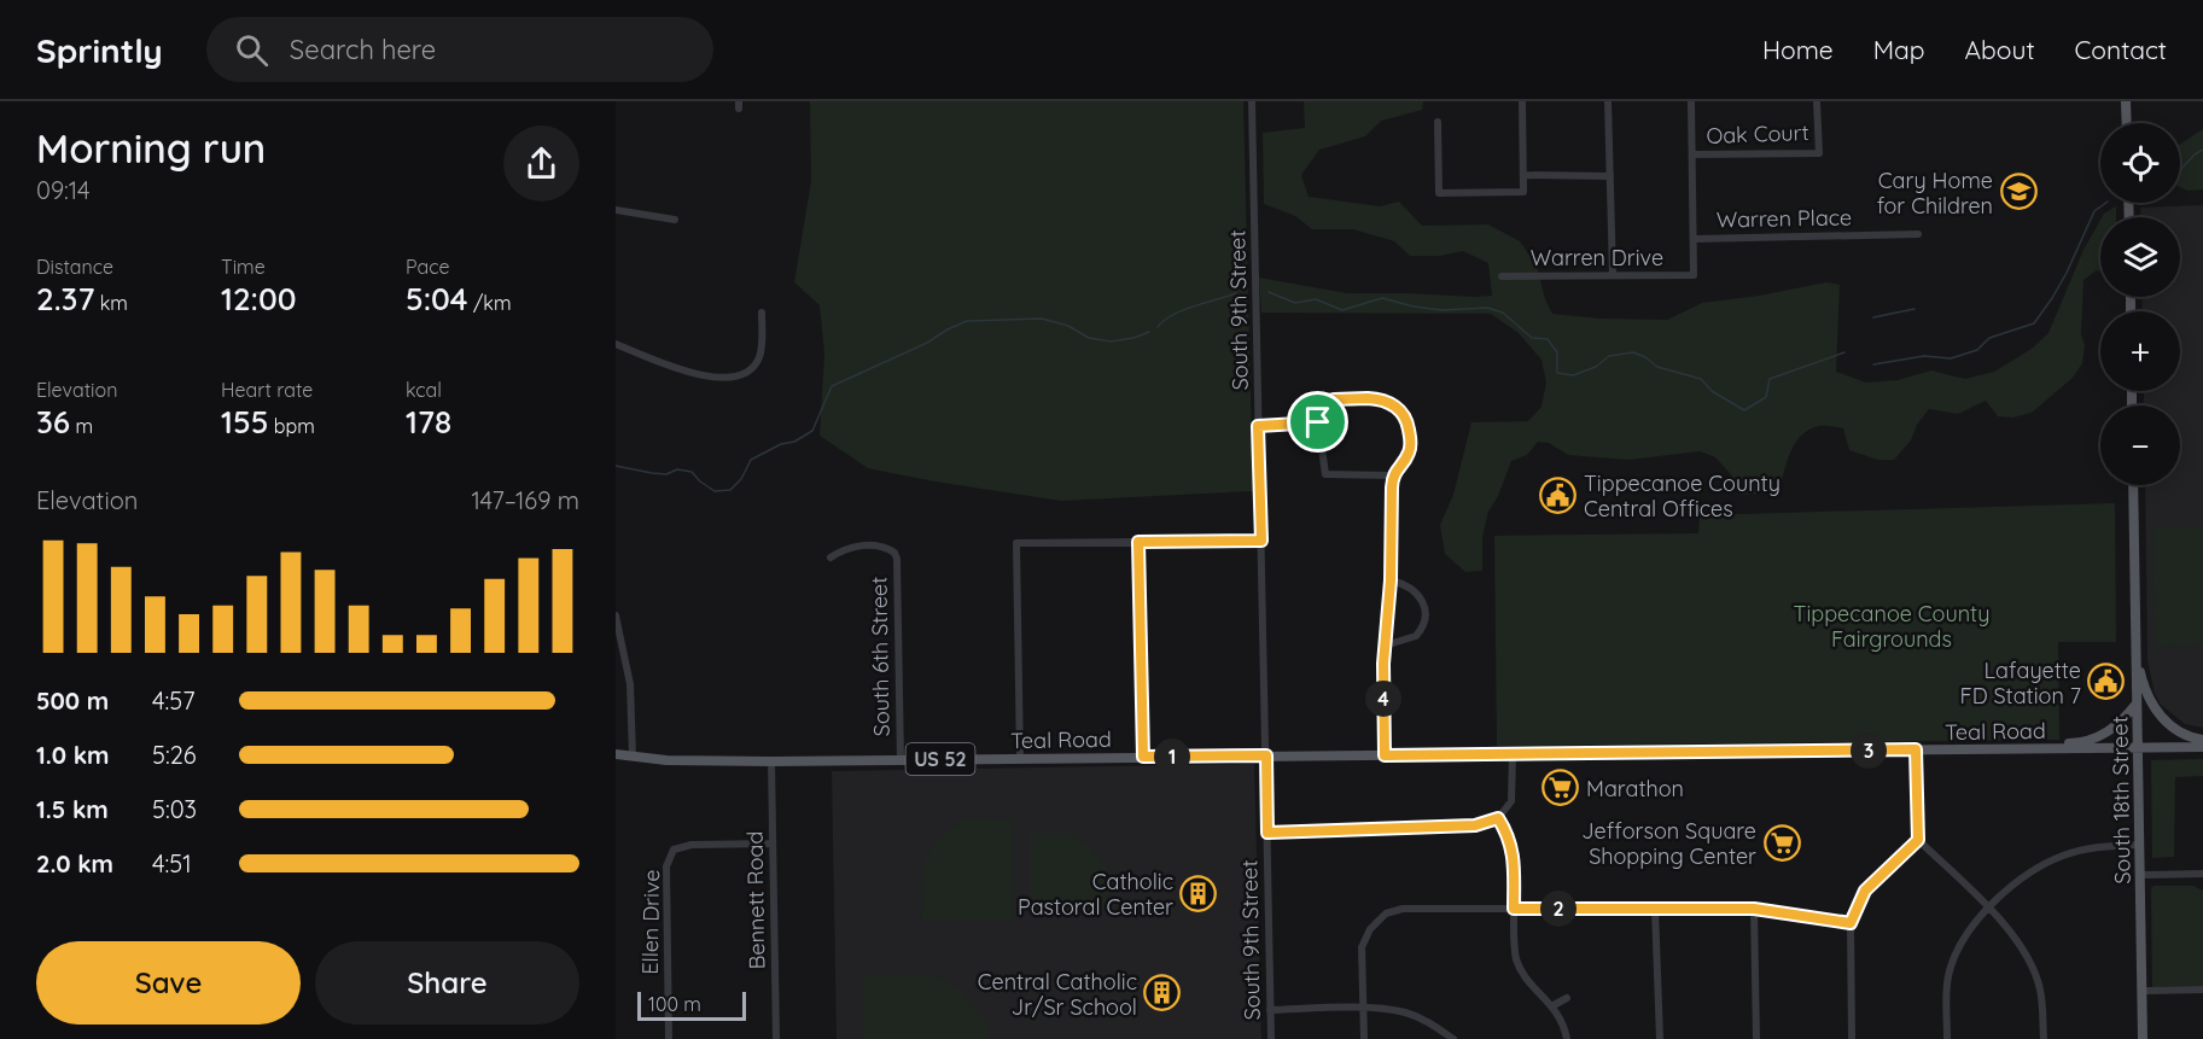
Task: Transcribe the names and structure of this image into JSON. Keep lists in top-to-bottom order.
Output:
{
  "streets": {
    "main road": ["Teal Road", "US 52", "South 18th Street"],
    "street": [
      "Oak Court",
      "Warren Place",
      "Warren Drive",
      "South 9th Street",
      "South 6th Street",
      "Bennett Road",
      "Ellen Drive"
    ]
  },
  "crossings": [
    ["Warren Place", "Warren Drive"],
    ["South 9th Street", "Teal Road"],
    ["South 6th Street", "Teal Road"],
    ["Teal Road", "South 18th Street"],
    ["Teal Road", "Bennett Road"],
    ["Bennett Road", "Ellen Drive"]
  ],
  "parks": ["Tippecanoe County Fairgrounds"],
  "places": {
    "school or university": ["Cary Home for Children"],
    "public building": ["Tippecanoe County Central Offices", "Lafayette FD Station 7"],
    "supermarket": ["Marathon", "Jefforson Square Shopping Center"],
    "building": ["Catholic Pastoral Center", "Central Catholic Jr/Sr School"]
  },
  "scale_bar": "100 m",
  "page": {
    "header": "Sprintly",
    "search": "Search here",
    "nav": [
      "Home",
      "Map",
      "About",
      "Contact"
    ],
    "heading": ["Morning run", "09:14"],
    "map_buttons": ["+", "−"],
    "stats": [
      ["Distance", "2.37 km"],
      ["Time", "12:00"],
      ["Pace", "5:04 /km"],
      ["Elevation", "36 m"],
      ["Heart rate", "155 bpm"],
      ["kcal", "178"]
    ],
    "chart": ["Elevation", "147–169 m"],
    "list": [
      {
        "name": "500 m",
        "note": "4:57"
      },
      {
        "name": "1.0 km",
        "note": "5:26"
      },
      {
        "name": "1.5 km",
        "note": "5:03"
      },
      {
        "name": "2.0 km",
        "note": "4:51"
      }
    ],
    "pins": [
      "4",
      "3",
      "1",
      "2"
    ],
    "buttons": ["Save", "Share"],
    "scale": "100 m"
  }
}
